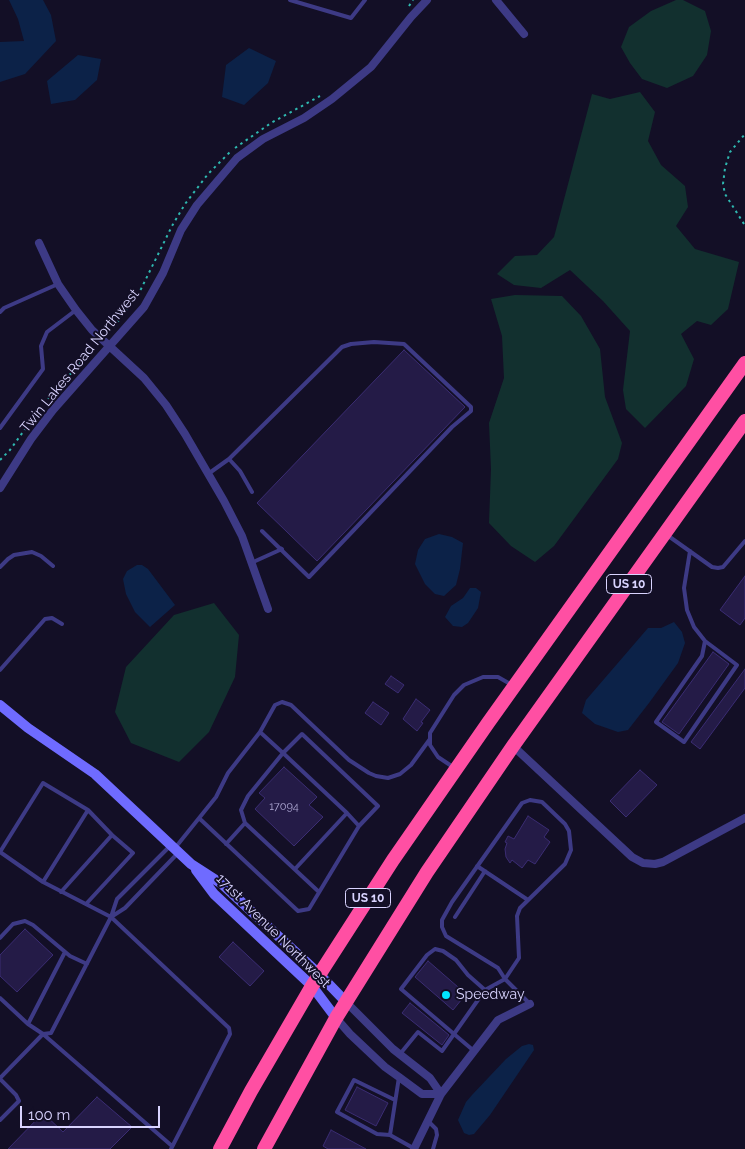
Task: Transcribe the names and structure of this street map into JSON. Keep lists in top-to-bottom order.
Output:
{
  "streets": {
    "highway": ["US 10"],
    "street": ["Twin Lakes Road Northwest", "171st Avenue Northwest"]
  },
  "crossings": [
    ["US 10", "171st Avenue Northwest"]
  ],
  "places": ["Speedway"],
  "house_numbers": ["17094"],
  "scale_bar": "100 m"
}
